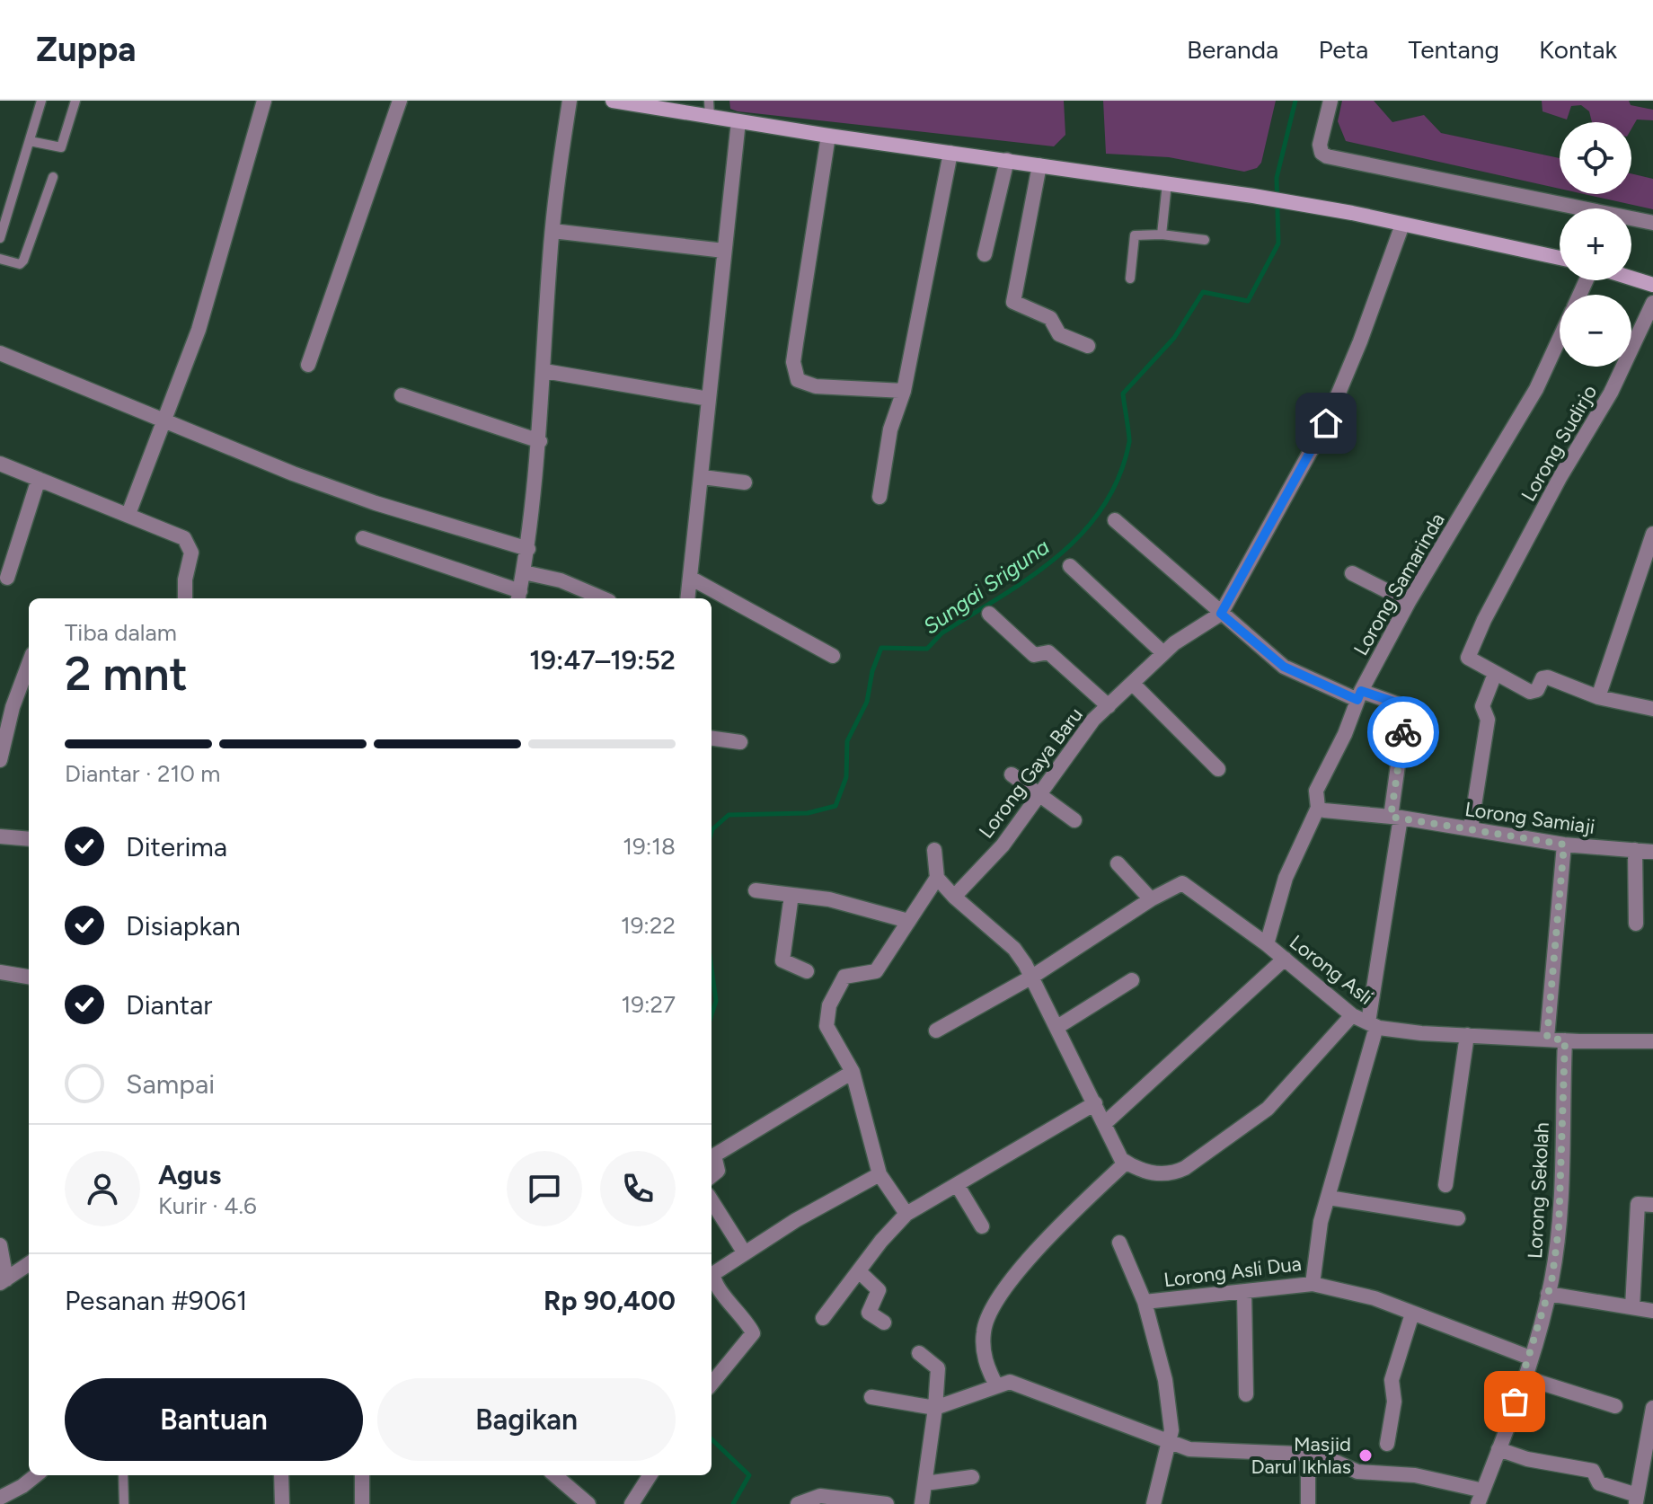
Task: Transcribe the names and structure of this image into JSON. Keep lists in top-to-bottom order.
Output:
{
  "streets": {
    "street": [
      "Lorong Sudirjo",
      "Lorong Samarinda",
      "Lorong Gaya Baru",
      "Lorong Samiaji",
      "Lorong Asli",
      "Lorong Sekolah",
      "Lorong Asli Dua"
    ]
  },
  "crossings": [
    ["Lorong Samarinda", "Lorong Asli"],
    ["Lorong Samarinda", "Lorong Asli Dua"],
    ["Lorong Samiaji", "Lorong Asli Dua"],
    ["Lorong Asli", "Lorong Sekolah"],
    ["Lorong Asli", "Lorong Asli Dua"]
  ],
  "water": ["Sungai Sriguna"],
  "places": ["Masjid Darul Ikhlas"],
  "page": {
    "header": "Zuppa",
    "nav": [
      "Beranda",
      "Peta",
      "Tentang",
      "Kontak"
    ],
    "map_buttons": ["+", "−"],
    "heading": ["2 mnt", "Tiba dalam", "19:47–19:52"],
    "panel": [
      "Agus",
      "Kurir · 4.6",
      "Pesanan #9061",
      "Rp 90,400"
    ],
    "bar": "Diantar · 210 m",
    "list": [
      ["Diterima", "19:18"],
      ["Disiapkan", "19:22"],
      ["Diantar", "19:27"],
      "Sampai"
    ],
    "buttons": ["Bantuan", "Bagikan"]
  }
}
